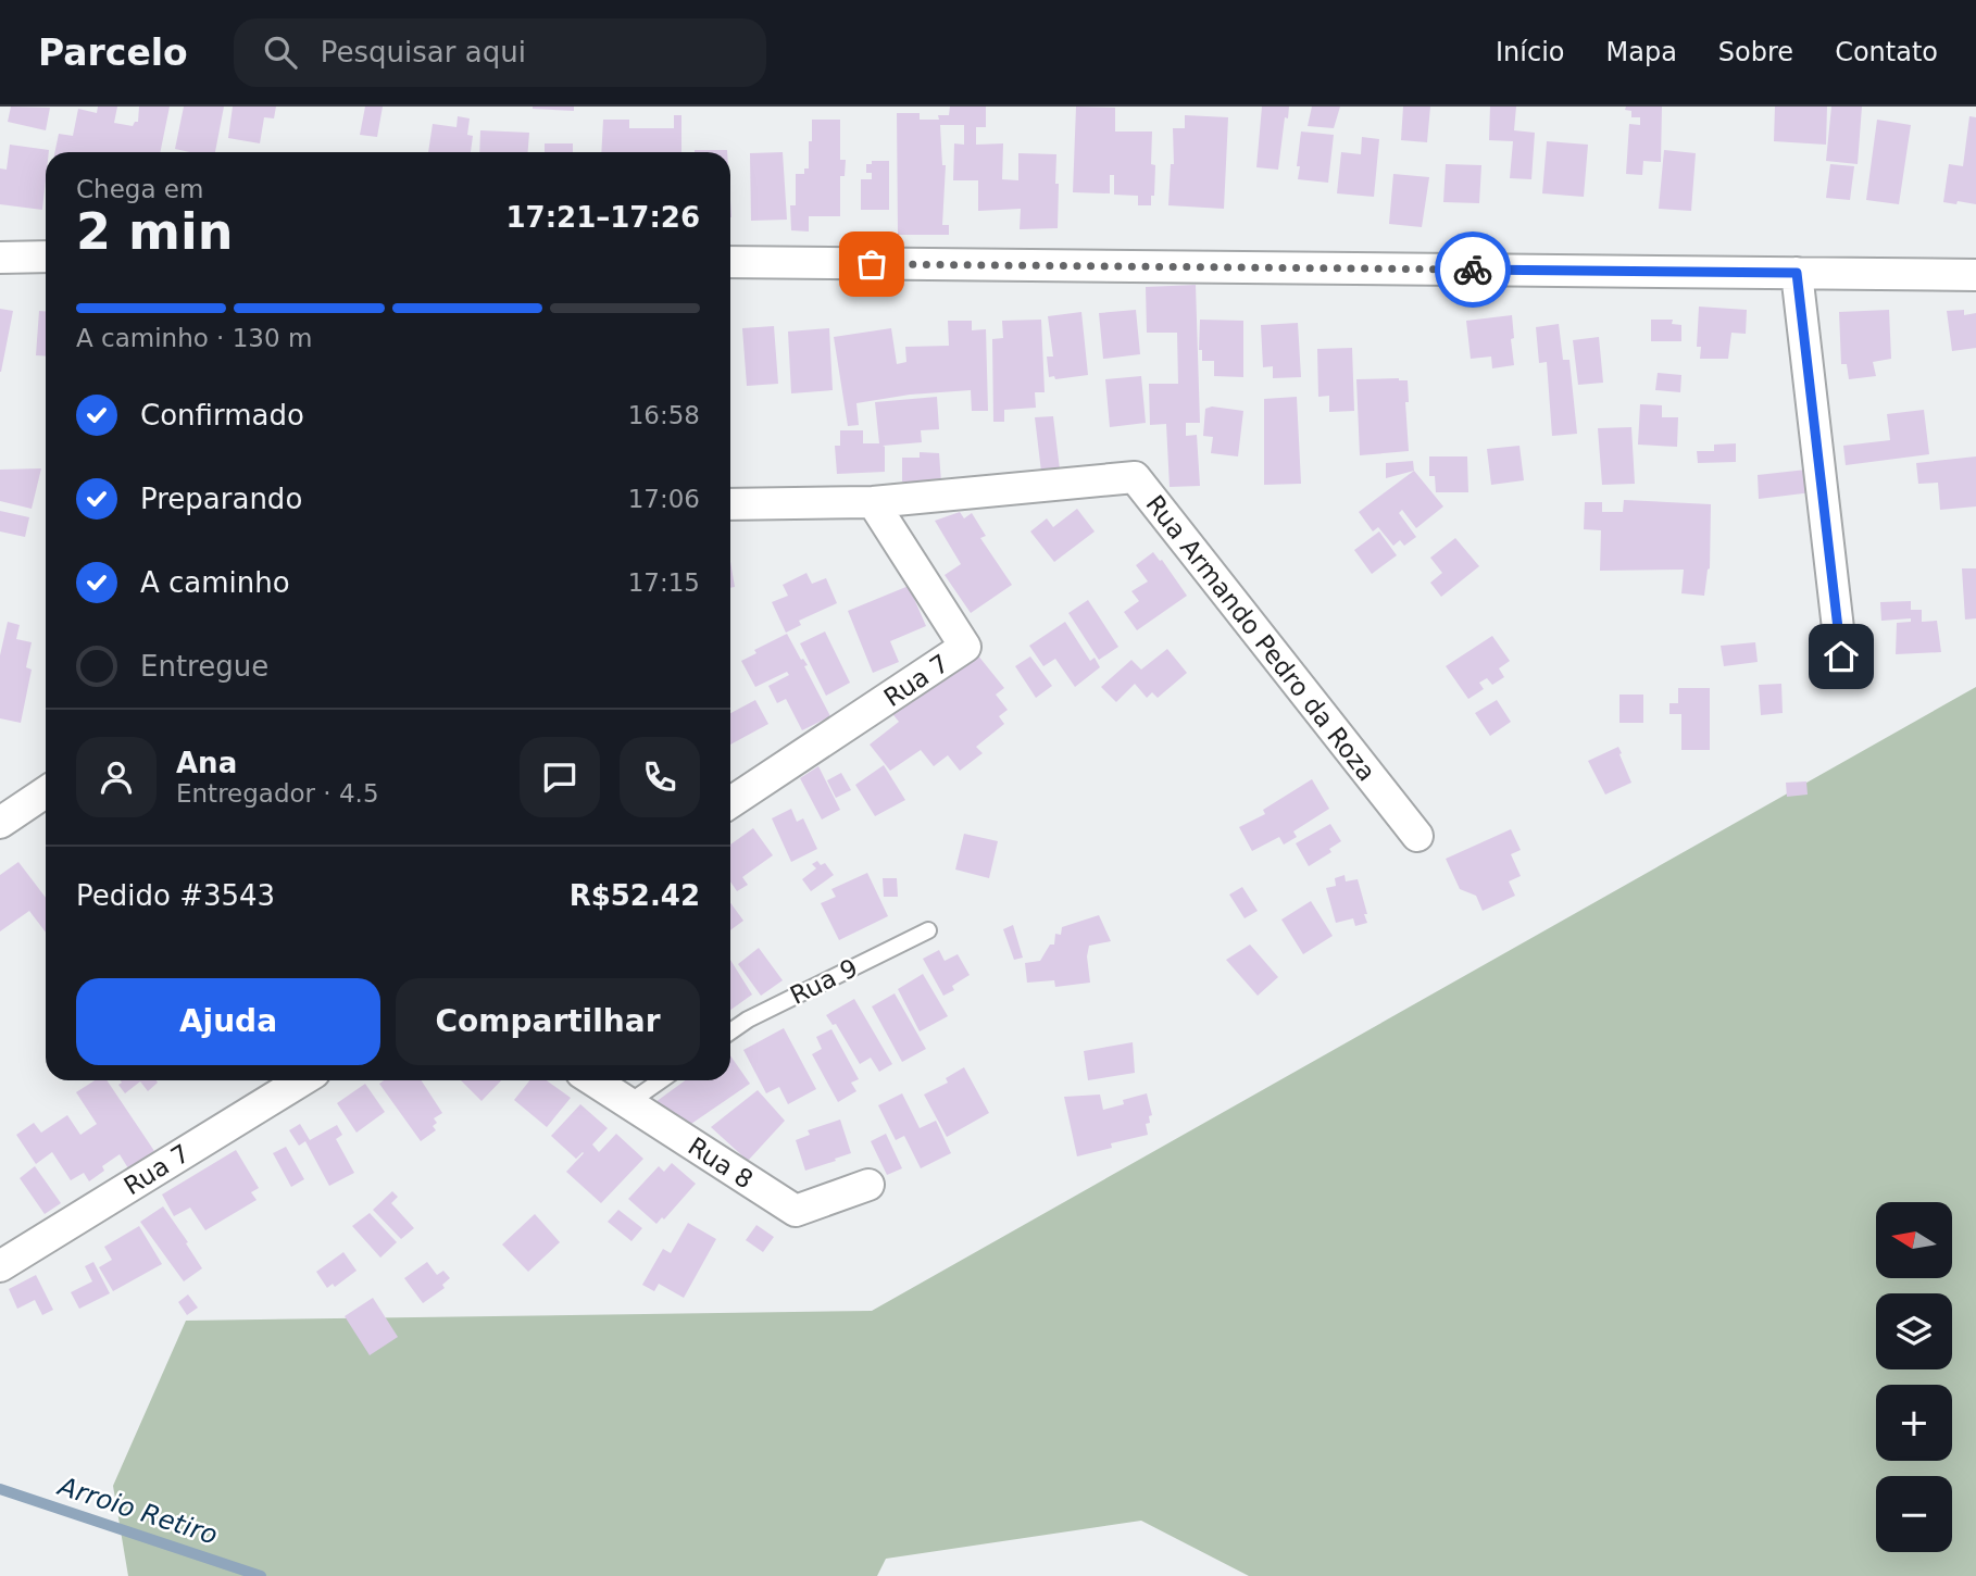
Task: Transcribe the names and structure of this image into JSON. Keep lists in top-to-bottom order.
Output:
{
  "streets": {
    "street": ["Rua Armando Pedro da Roza", "Rua 7", "Rua 8"],
    "lane": ["Rua 9"]
  },
  "crossings": [
    ["Rua Armando Pedro da Roza", "Rua 7"]
  ],
  "water": ["Arroio Retiro"],
  "north": "left",
  "page": {
    "header": "Parcelo",
    "search": "Pesquisar aqui",
    "nav": [
      "Início",
      "Mapa",
      "Sobre",
      "Contato"
    ],
    "heading": ["2 min", "Chega em", "17:21–17:26"],
    "panel": [
      "Ana",
      "Entregador · 4.5",
      "Pedido #3543",
      "R$52.42"
    ],
    "bar": "A caminho · 130 m",
    "list": [
      ["Confirmado", "16:58"],
      ["Preparando", "17:06"],
      ["A caminho", "17:15"],
      "Entregue"
    ],
    "buttons": ["Ajuda", "Compartilhar"],
    "map_buttons": ["+", "−"]
  }
}
